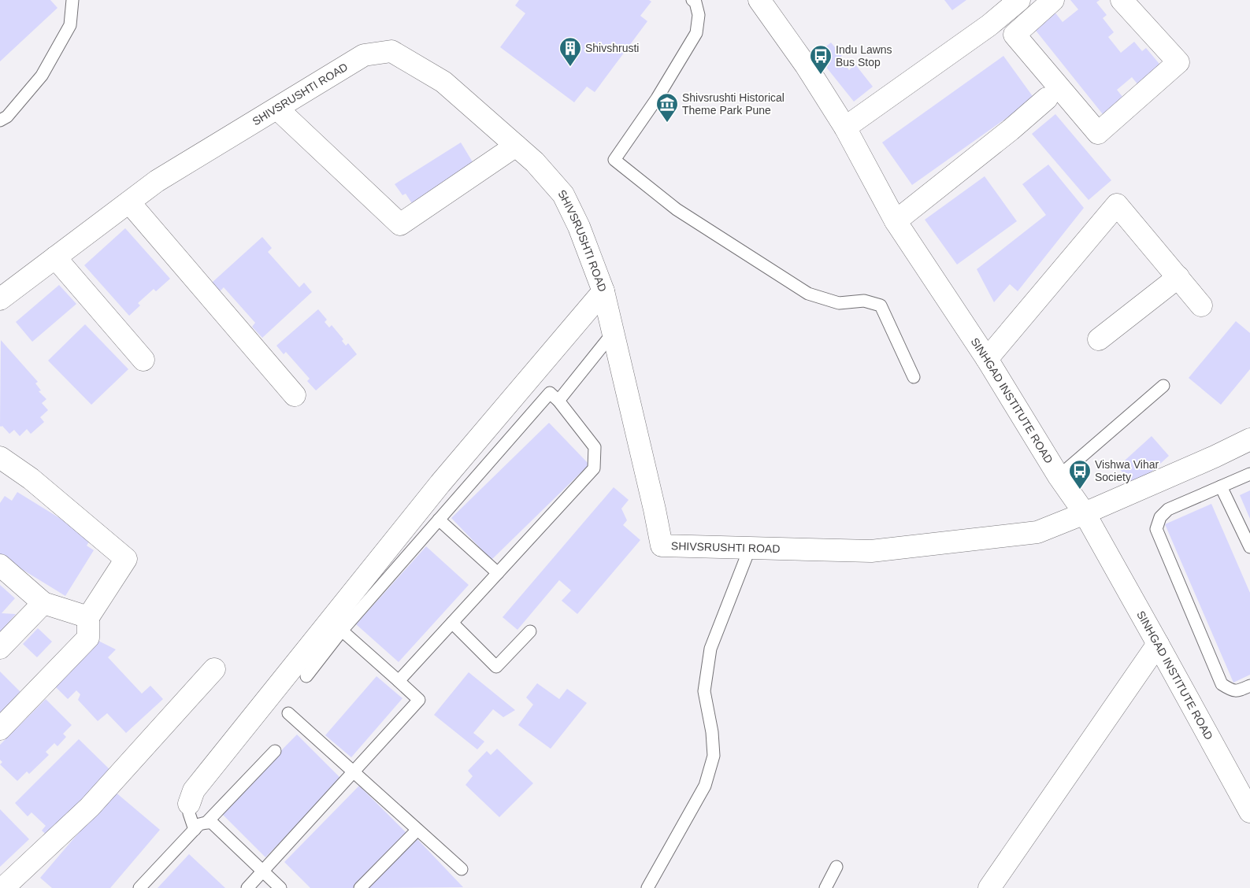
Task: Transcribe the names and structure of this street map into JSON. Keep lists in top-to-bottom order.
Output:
{
  "streets": {
    "street": ["SHIVSRUSHTI ROAD", "SINHGAD INSTITUTE ROAD"]
  },
  "crossings": [
    ["SHIVSRUSHTI ROAD", "SINHGAD INSTITUTE ROAD"]
  ],
  "places": {
    "building": ["Shivshrusti"],
    "bus stop": ["Indu Lawns Bus Stop", "Vishwa Vihar Society"],
    "museum": ["Shivsrushti Historical Theme Park Pune"]
  }
}
